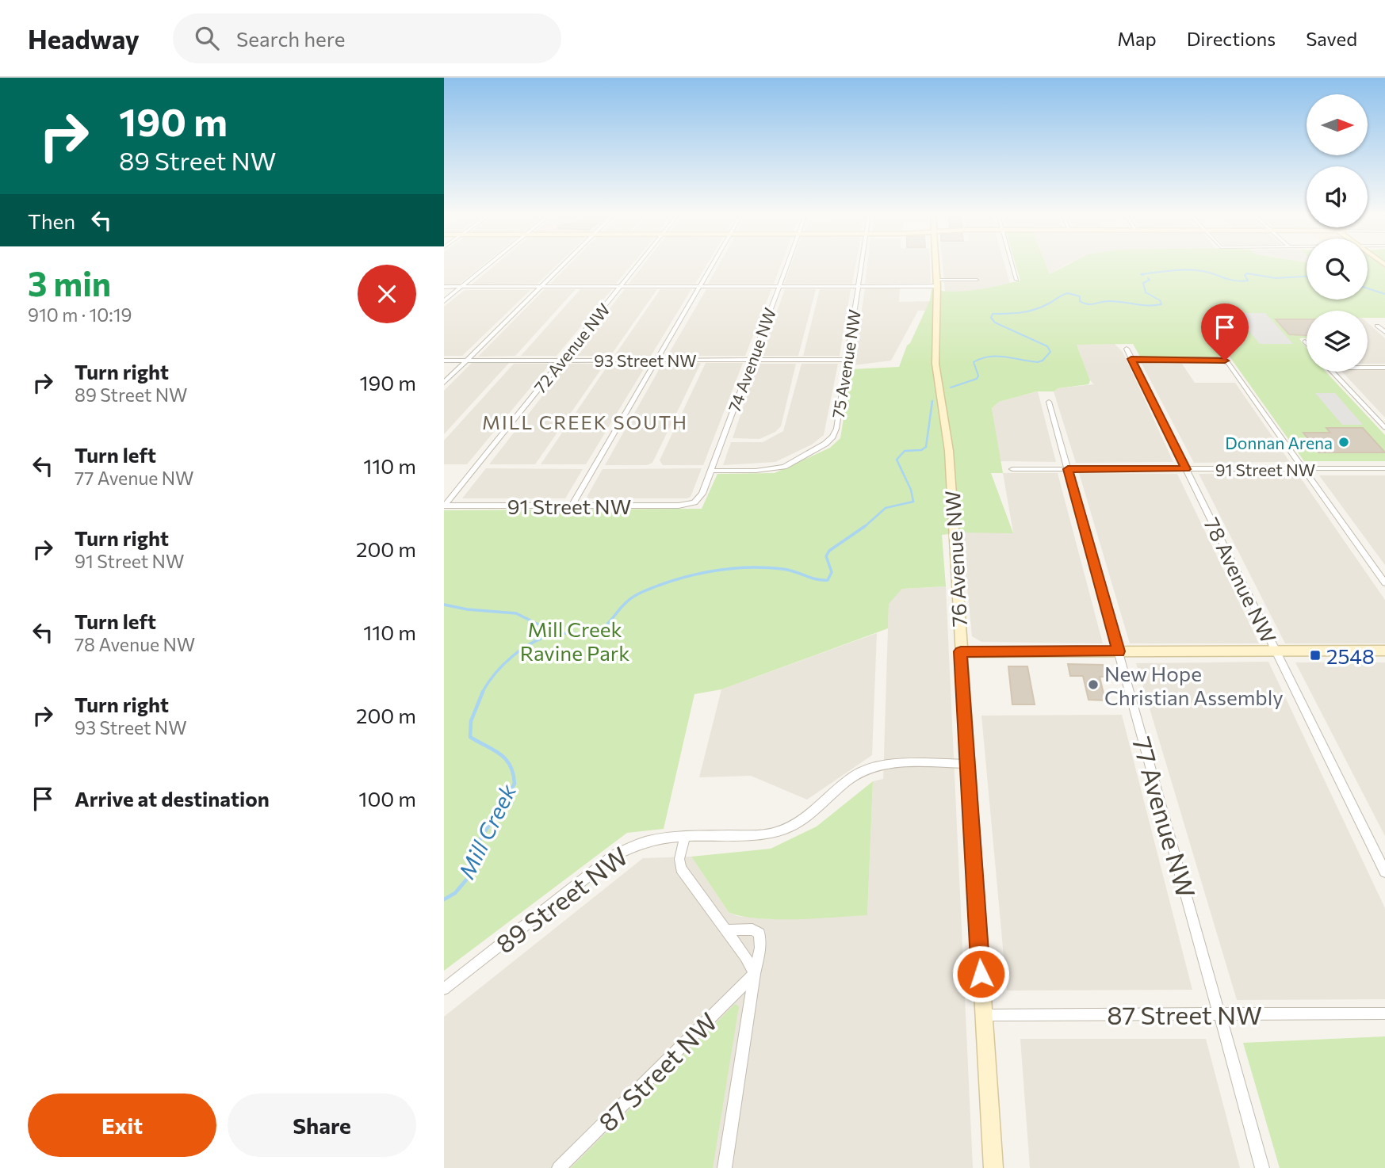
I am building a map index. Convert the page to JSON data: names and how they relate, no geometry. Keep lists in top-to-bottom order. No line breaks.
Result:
{"streets":{"street":["72 Avenue NW","93 Street NW","74 Avenue NW","75 Avenue NW","91 Street NW","76 Avenue NW","78 Avenue NW","77 Avenue NW","89 Street NW","87 Street NW"]},"crossings":[["72 Avenue NW","93 Street NW"],["72 Avenue NW","91 Street NW"],["93 Street NW","74 Avenue NW"],["93 Street NW","75 Avenue NW"],["74 Avenue NW","75 Avenue NW"],["74 Avenue NW","91 Street NW"],["91 Street NW","78 Avenue NW"],["91 Street NW","77 Avenue NW"],["76 Avenue NW","89 Street NW"],["76 Avenue NW","87 Street NW"],["77 Avenue NW","87 Street NW"]],"districts":["MILL CREEK SOUTH"],"water":["Mill Creek"],"parks":["Mill Creek Ravine Park"],"places":{"other":["Donnan Arena","New Hope Christian Assembly"],"transit":["2548"]},"north":"right","page":{"header":"Headway","search":"Search here","nav":["Map","Directions","Saved"],"turn":["190 m","89 Street NW"],"then":"Then","heading":["3 min","910 m · 10:19"],"list":[{"name":"Turn right","note":"89 Street NW","value":"190 m"},{"name":"Turn left","note":"77 Avenue NW","value":"110 m"},{"name":"Turn right","note":"91 Street NW","value":"200 m"},{"name":"Turn left","note":"78 Avenue NW","value":"110 m"},{"name":"Turn right","note":"93 Street NW","value":"200 m"},{"name":"Arrive at destination","value":"100 m"}],"buttons":["Exit","Share"]}}
